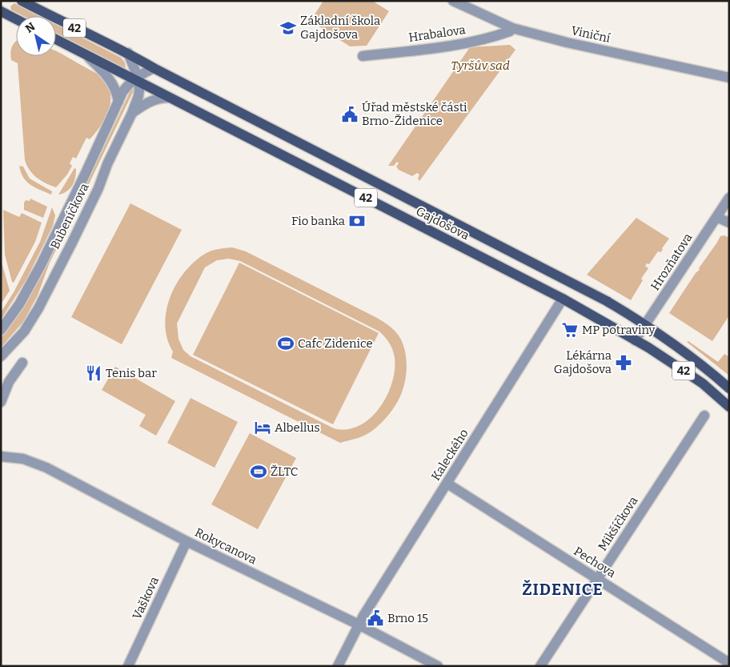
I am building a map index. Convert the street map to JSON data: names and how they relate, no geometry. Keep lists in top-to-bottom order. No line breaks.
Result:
{"streets":{"main road":["42","Gajdošova"],"street":["Hrabalova","Viniční","Bubeníčkova","Hrozňatova","Kaleckého","Mikšíčkova","Rokycanova","Pechova","Vaškova"]},"crossings":[["42","Bubeníčkova"],["42","Gajdošova"],["Hrabalova","Viniční"],["Bubeníčkova","Gajdošova"],["Gajdošova","Hrozňatova"],["Gajdošova","Kaleckého"],["Kaleckého","Rokycanova"],["Kaleckého","Pechova"],["Mikšíčkova","Pechova"],["Rokycanova","Vaškova"]],"districts":["ŽIDENICE"],"parks":["Tyršův sad"],"places":{"school or university":["Základní škola Gajdošova"],"public building":["Úřad městské části Brno-Židenice","Brno 15"],"bank":["Fio banka"],"supermarket":["MP potraviny"],"sports":["Cafc Zidenice","ŽLTC"],"pharmacy":["Lékárna Gajdošova"],"restaurant":["Tenis bar"],"hotel":["Albellus"]},"north":"top left"}
